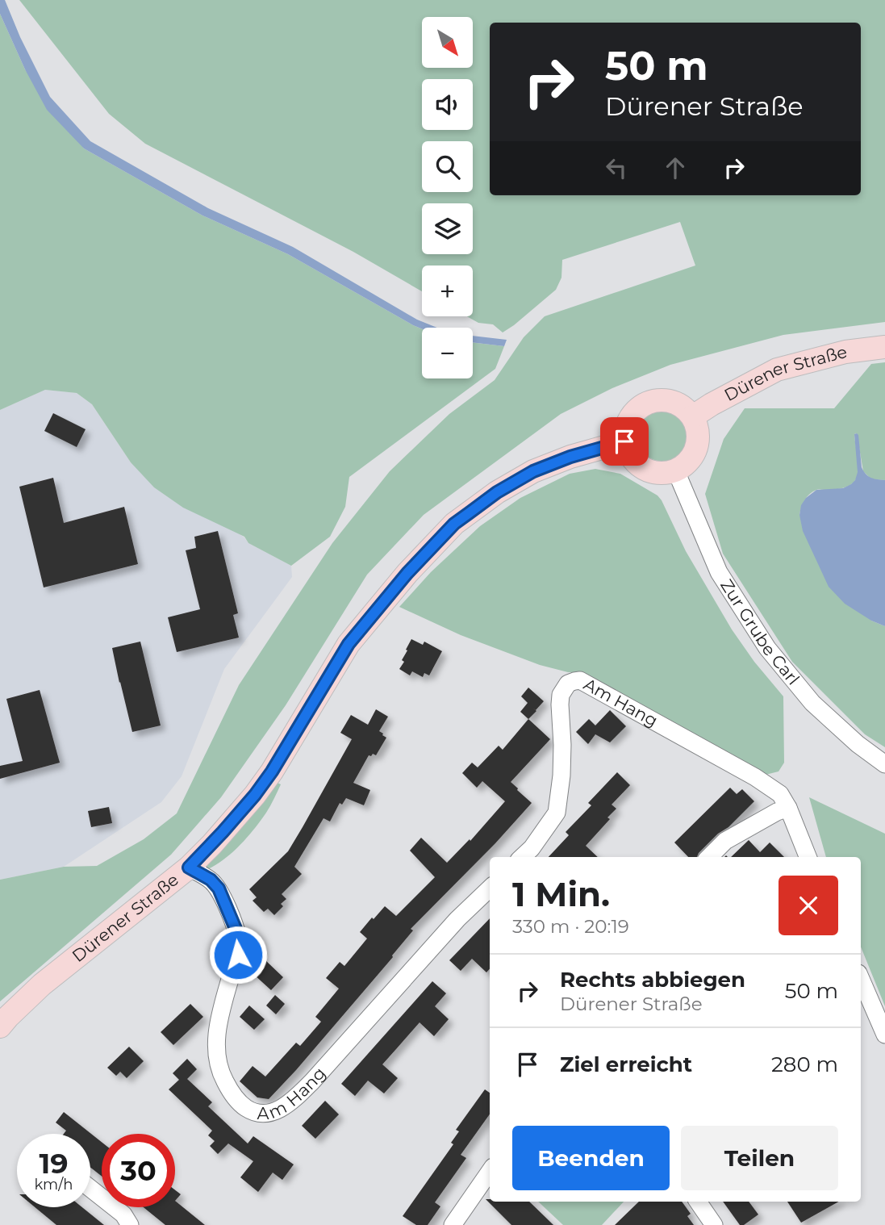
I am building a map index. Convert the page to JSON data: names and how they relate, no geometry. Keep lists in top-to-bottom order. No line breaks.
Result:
{"streets":{"main road":["Dürener Straße"],"street":["Zur Grube Carl","Am Hang"]},"crossings":[["Dürener Straße","Zur Grube Carl"],["Dürener Straße","Am Hang"]],"north":"bottom right","page":{"map_buttons":["+","−"],"turn":["50 m","Dürener Straße"],"heading":["1 Min.","330 m · 20:19"],"list":[{"name":"Rechts abbiegen","note":"Dürener Straße","value":"50 m"},{"name":"Ziel erreicht","value":"280 m"}],"buttons":["Beenden","Teilen"],"speed":"19 km/h","limit":"30"}}
